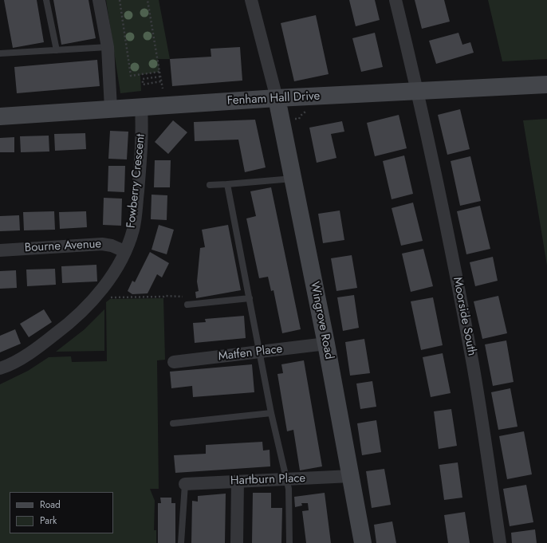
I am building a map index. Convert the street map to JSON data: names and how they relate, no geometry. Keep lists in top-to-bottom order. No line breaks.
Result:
{"streets":{"street":["Fenham Hall Drive","Fowberry Crescent","Bourne Avenue","Moorside South","Wingrove Road","Matfen Place","Hartburn Place"]},"crossings":[["Fenham Hall Drive","Fowberry Crescent"],["Fenham Hall Drive","Moorside South"],["Fenham Hall Drive","Wingrove Road"],["Fowberry Crescent","Bourne Avenue"],["Wingrove Road","Matfen Place"],["Wingrove Road","Hartburn Place"]],"legend":["Road","Park"]}
